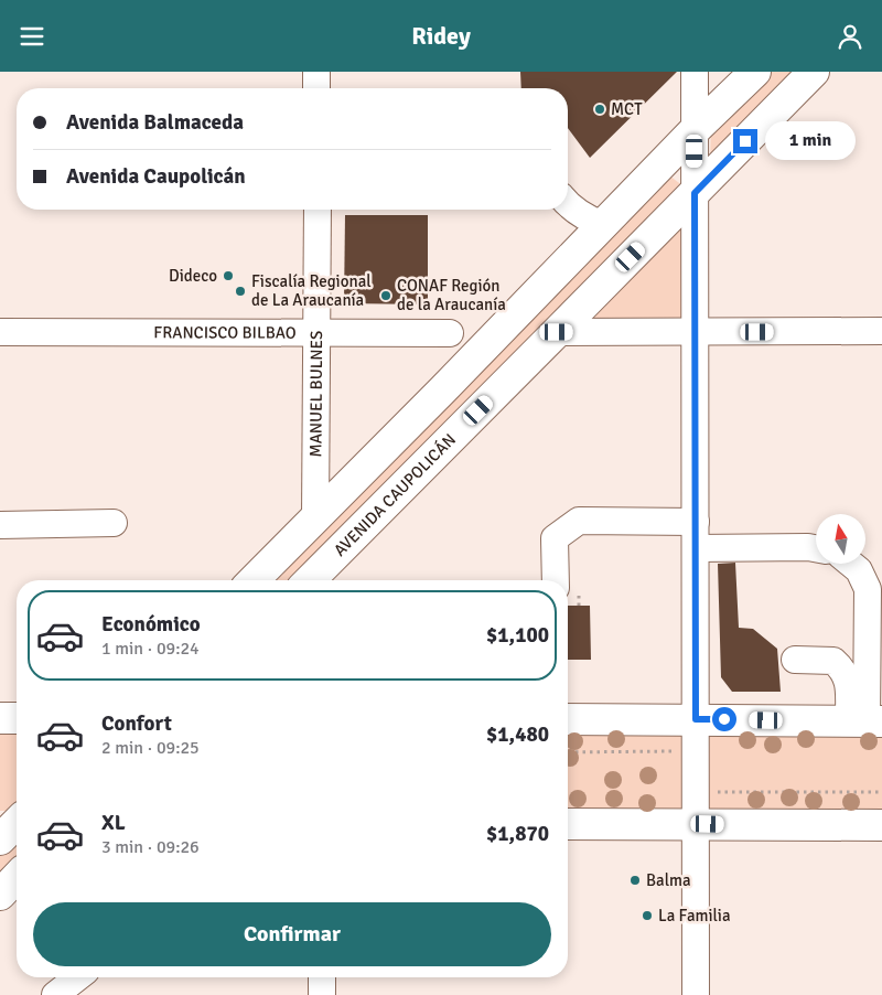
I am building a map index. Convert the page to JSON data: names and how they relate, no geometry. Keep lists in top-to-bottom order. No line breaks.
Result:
{"streets":{"main road":["AVENIDA CAUPOLICÁN"],"street":["FRANCISCO BILBAO","MANUEL BULNES"]},"crossings":[["FRANCISCO BILBAO","MANUEL BULNES"]],"places":["MCT","Dideco","Fiscalía Regional de La Araucanía","CONAF Región de la Araucanía","Balma","La Familia"],"north":"top","page":{"header":"Ridey","banner":["Avenida Balmaceda","Avenida Caupolicán"],"bubble":"1 min","list":[{"name":"Económico","note":"1 min · 09:24","value":"$1,100"},{"name":"Confort","note":"2 min · 09:25","value":"$1,480"},{"name":"XL","note":"3 min · 09:26","value":"$1,870"}],"buttons":"Confirmar"}}
